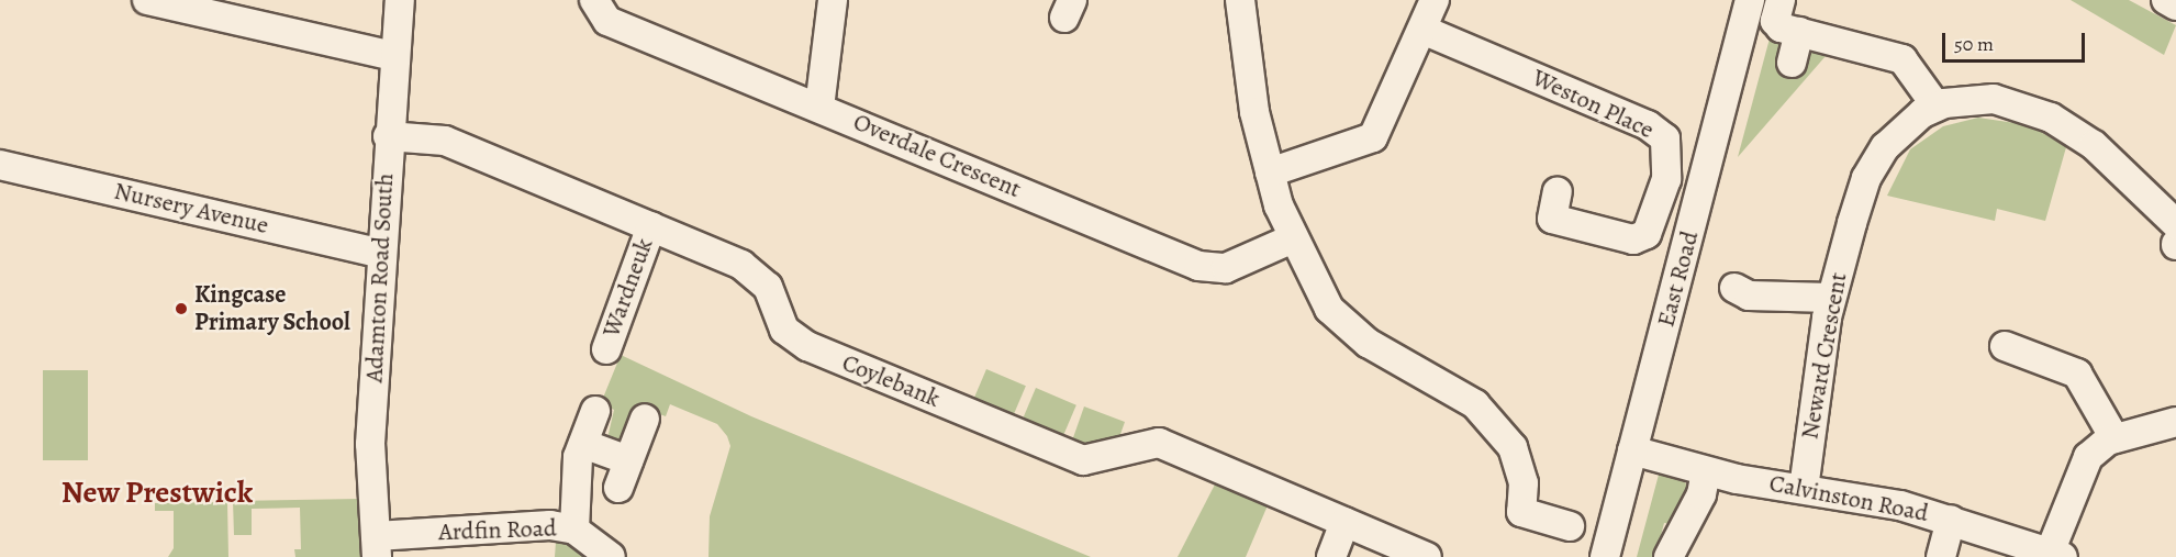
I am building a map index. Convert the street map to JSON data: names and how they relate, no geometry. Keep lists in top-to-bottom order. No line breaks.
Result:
{"streets":{"street":["Weston Place","Overdale Crescent","Nursery Avenue","Adamton Road South","East Road","Wardneuk","Neward Crescent","Coylebank","Calvinston Road","Ardfin Road"]},"crossings":[["Nursery Avenue","Adamton Road South"],["Adamton Road South","Coylebank"],["Adamton Road South","Ardfin Road"],["East Road","Calvinston Road"],["Wardneuk","Coylebank"],["Neward Crescent","Calvinston Road"]],"districts":["New Prestwick"],"places":["Kingcase Primary School"],"scale_bar":"50 m"}
